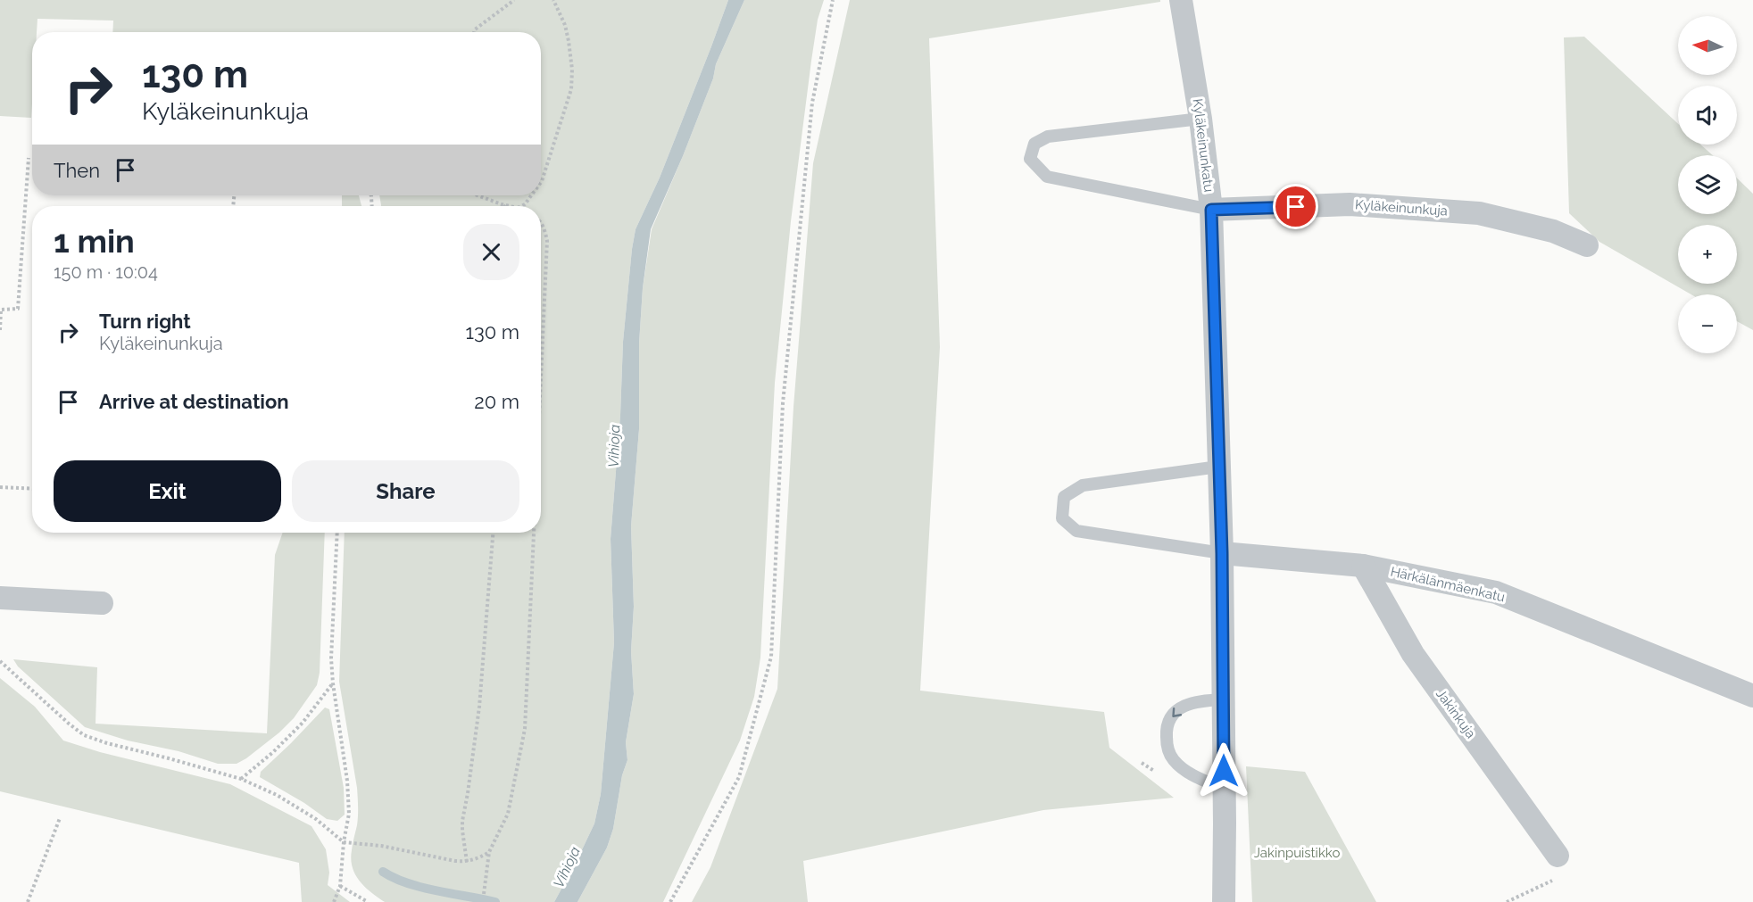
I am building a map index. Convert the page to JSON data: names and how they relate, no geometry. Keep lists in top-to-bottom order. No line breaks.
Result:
{"streets":{"street":["Kyläkeinunkatu","Kyläkeinunkuja","Härkälänmäenkatu","Jakinkuja"]},"crossings":[["Kyläkeinunkatu","Kyläkeinunkuja"],["Kyläkeinunkatu","Härkälänmäenkatu"],["Härkälänmäenkatu","Jakinkuja"]],"water":["Vihioja"],"parks":["Jakinpuistikko"],"north":"left","page":{"map_buttons":["+","−"],"turn":["130 m","Kyläkeinunkuja"],"then":"Then","heading":["1 min","150 m · 10:04"],"list":[{"name":"Turn right","note":"Kyläkeinunkuja","value":"130 m"},{"name":"Arrive at destination","value":"20 m"}],"buttons":["Exit","Share"]}}
